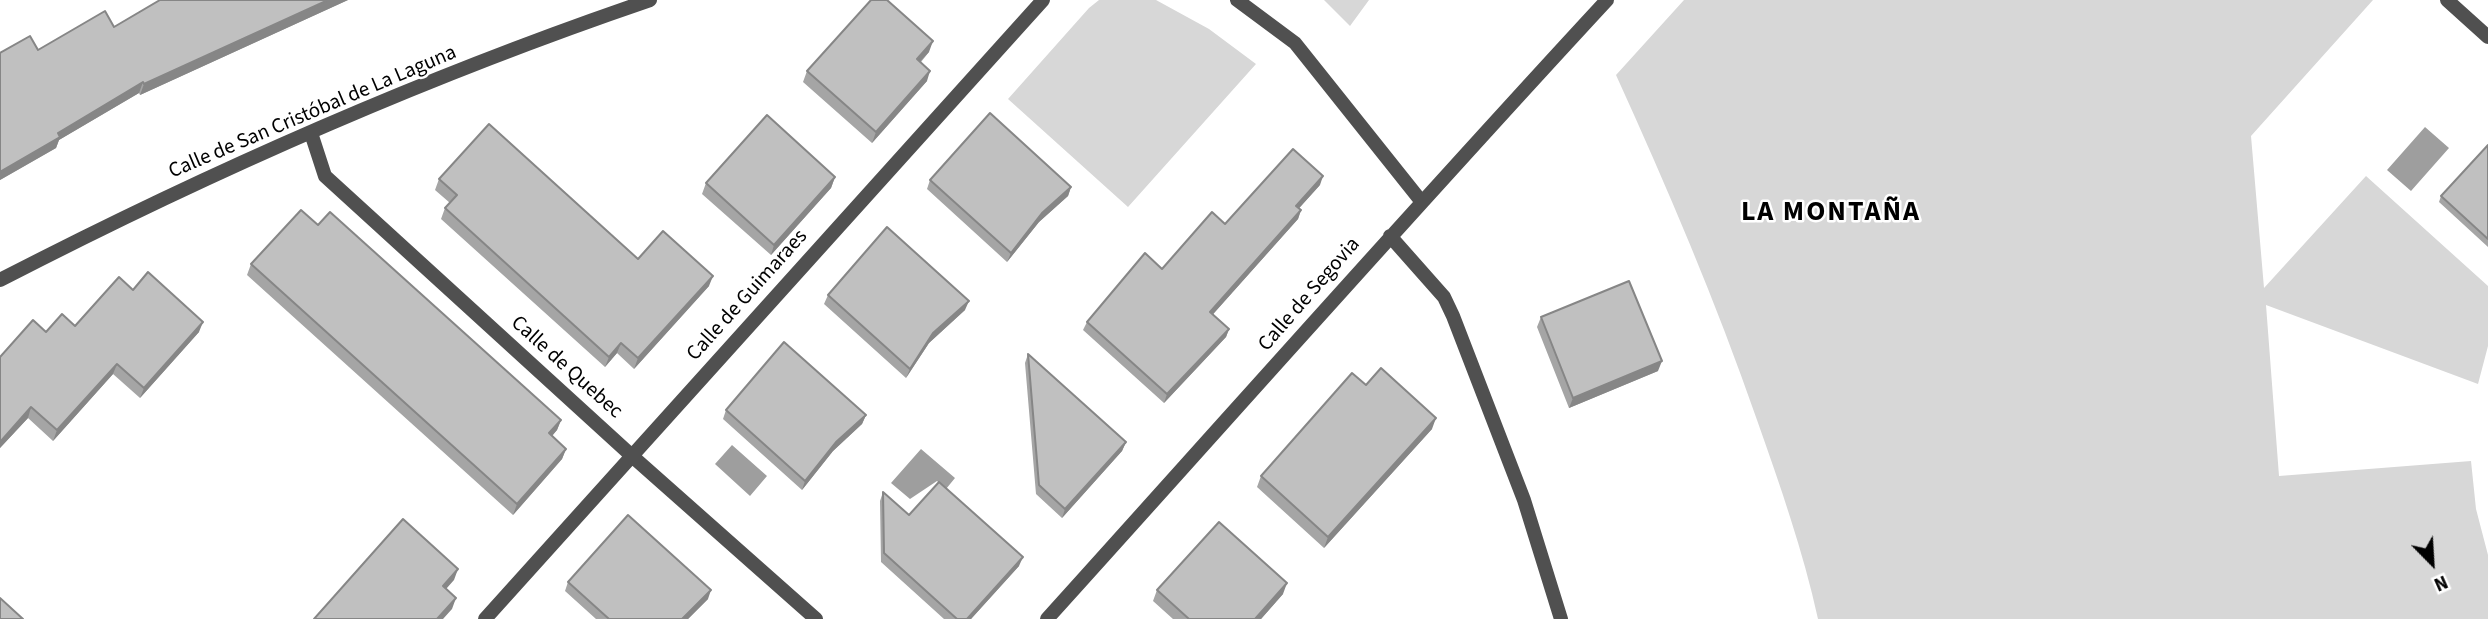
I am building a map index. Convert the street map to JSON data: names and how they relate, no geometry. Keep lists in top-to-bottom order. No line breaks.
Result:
{"streets":{"street":["Calle de San Cristóbal de La Laguna","Calle de Segovia","Calle de Guimaraes","Calle de Quebec"]},"crossings":[["Calle de San Cristóbal de La Laguna","Calle de Quebec"],["Calle de Guimaraes","Calle de Quebec"]],"districts":["LA MONTAÑA"],"north":"bottom right"}
